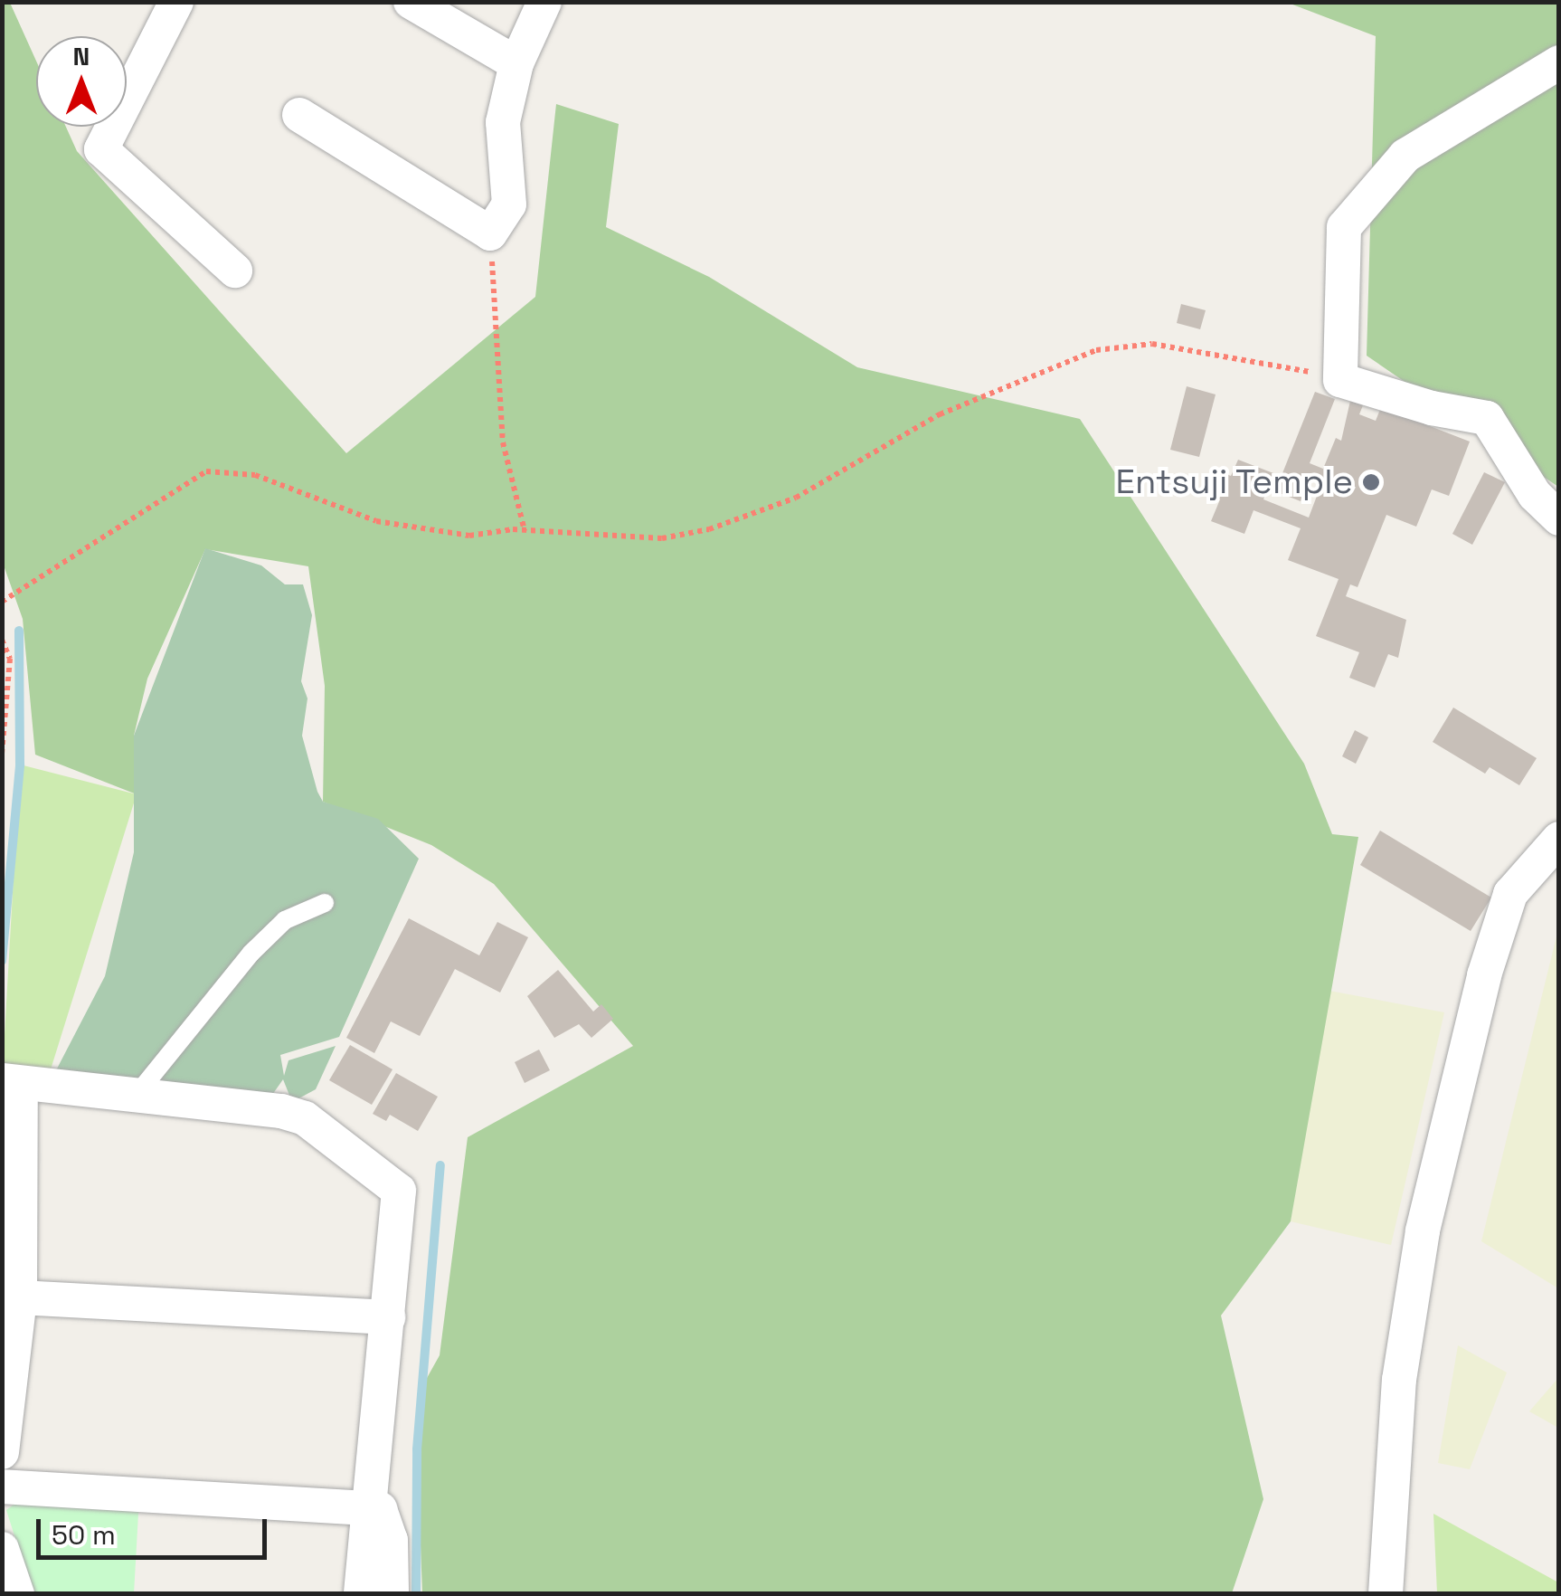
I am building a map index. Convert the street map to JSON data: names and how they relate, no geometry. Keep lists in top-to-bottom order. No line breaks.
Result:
{"places":["Entsuji Temple"],"scale_bar":"50 m","north":"top"}
